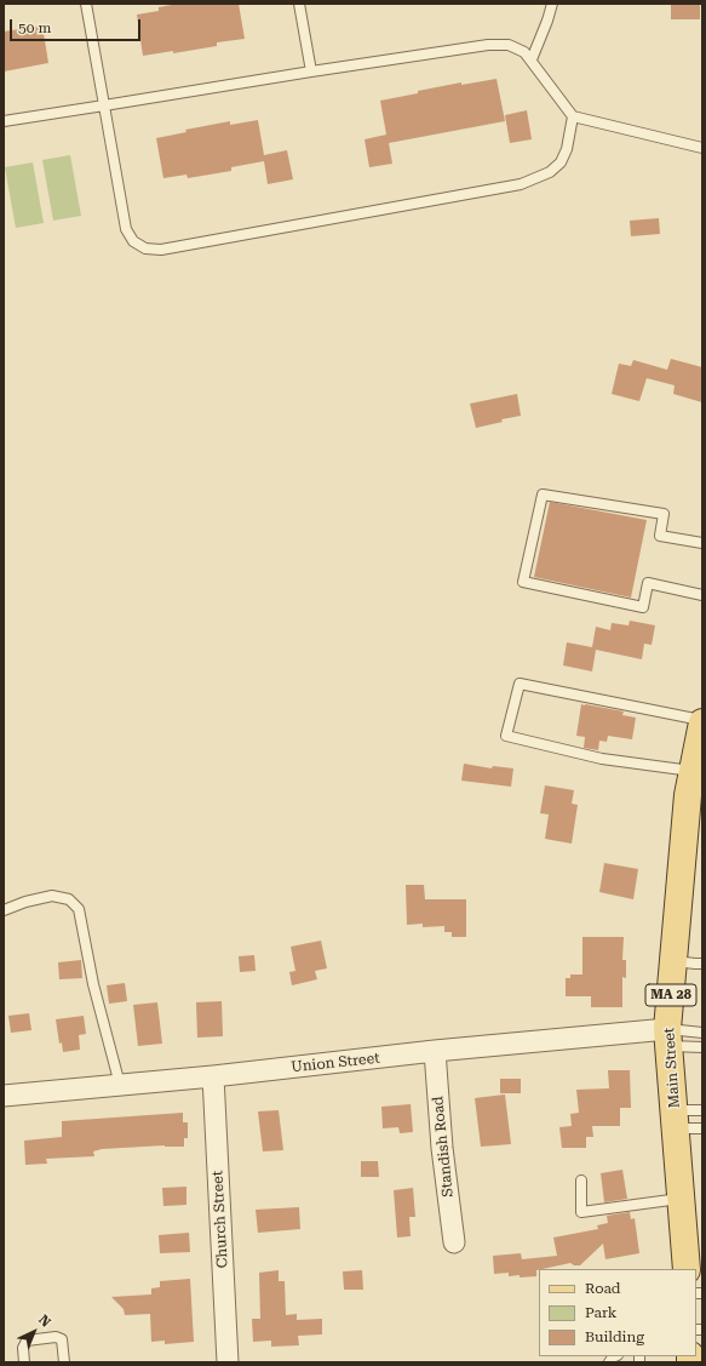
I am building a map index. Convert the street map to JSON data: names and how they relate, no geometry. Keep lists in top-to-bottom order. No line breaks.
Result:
{"streets":{"main road":["MA 28","Main Street"],"street":["Union Street","Standish Road","Church Street"]},"crossings":[["Union Street","Main Street"],["Union Street","Standish Road"],["Union Street","Church Street"]],"legend":["Road","Park","Building"],"scale_bar":"50 m","north":"top right"}
